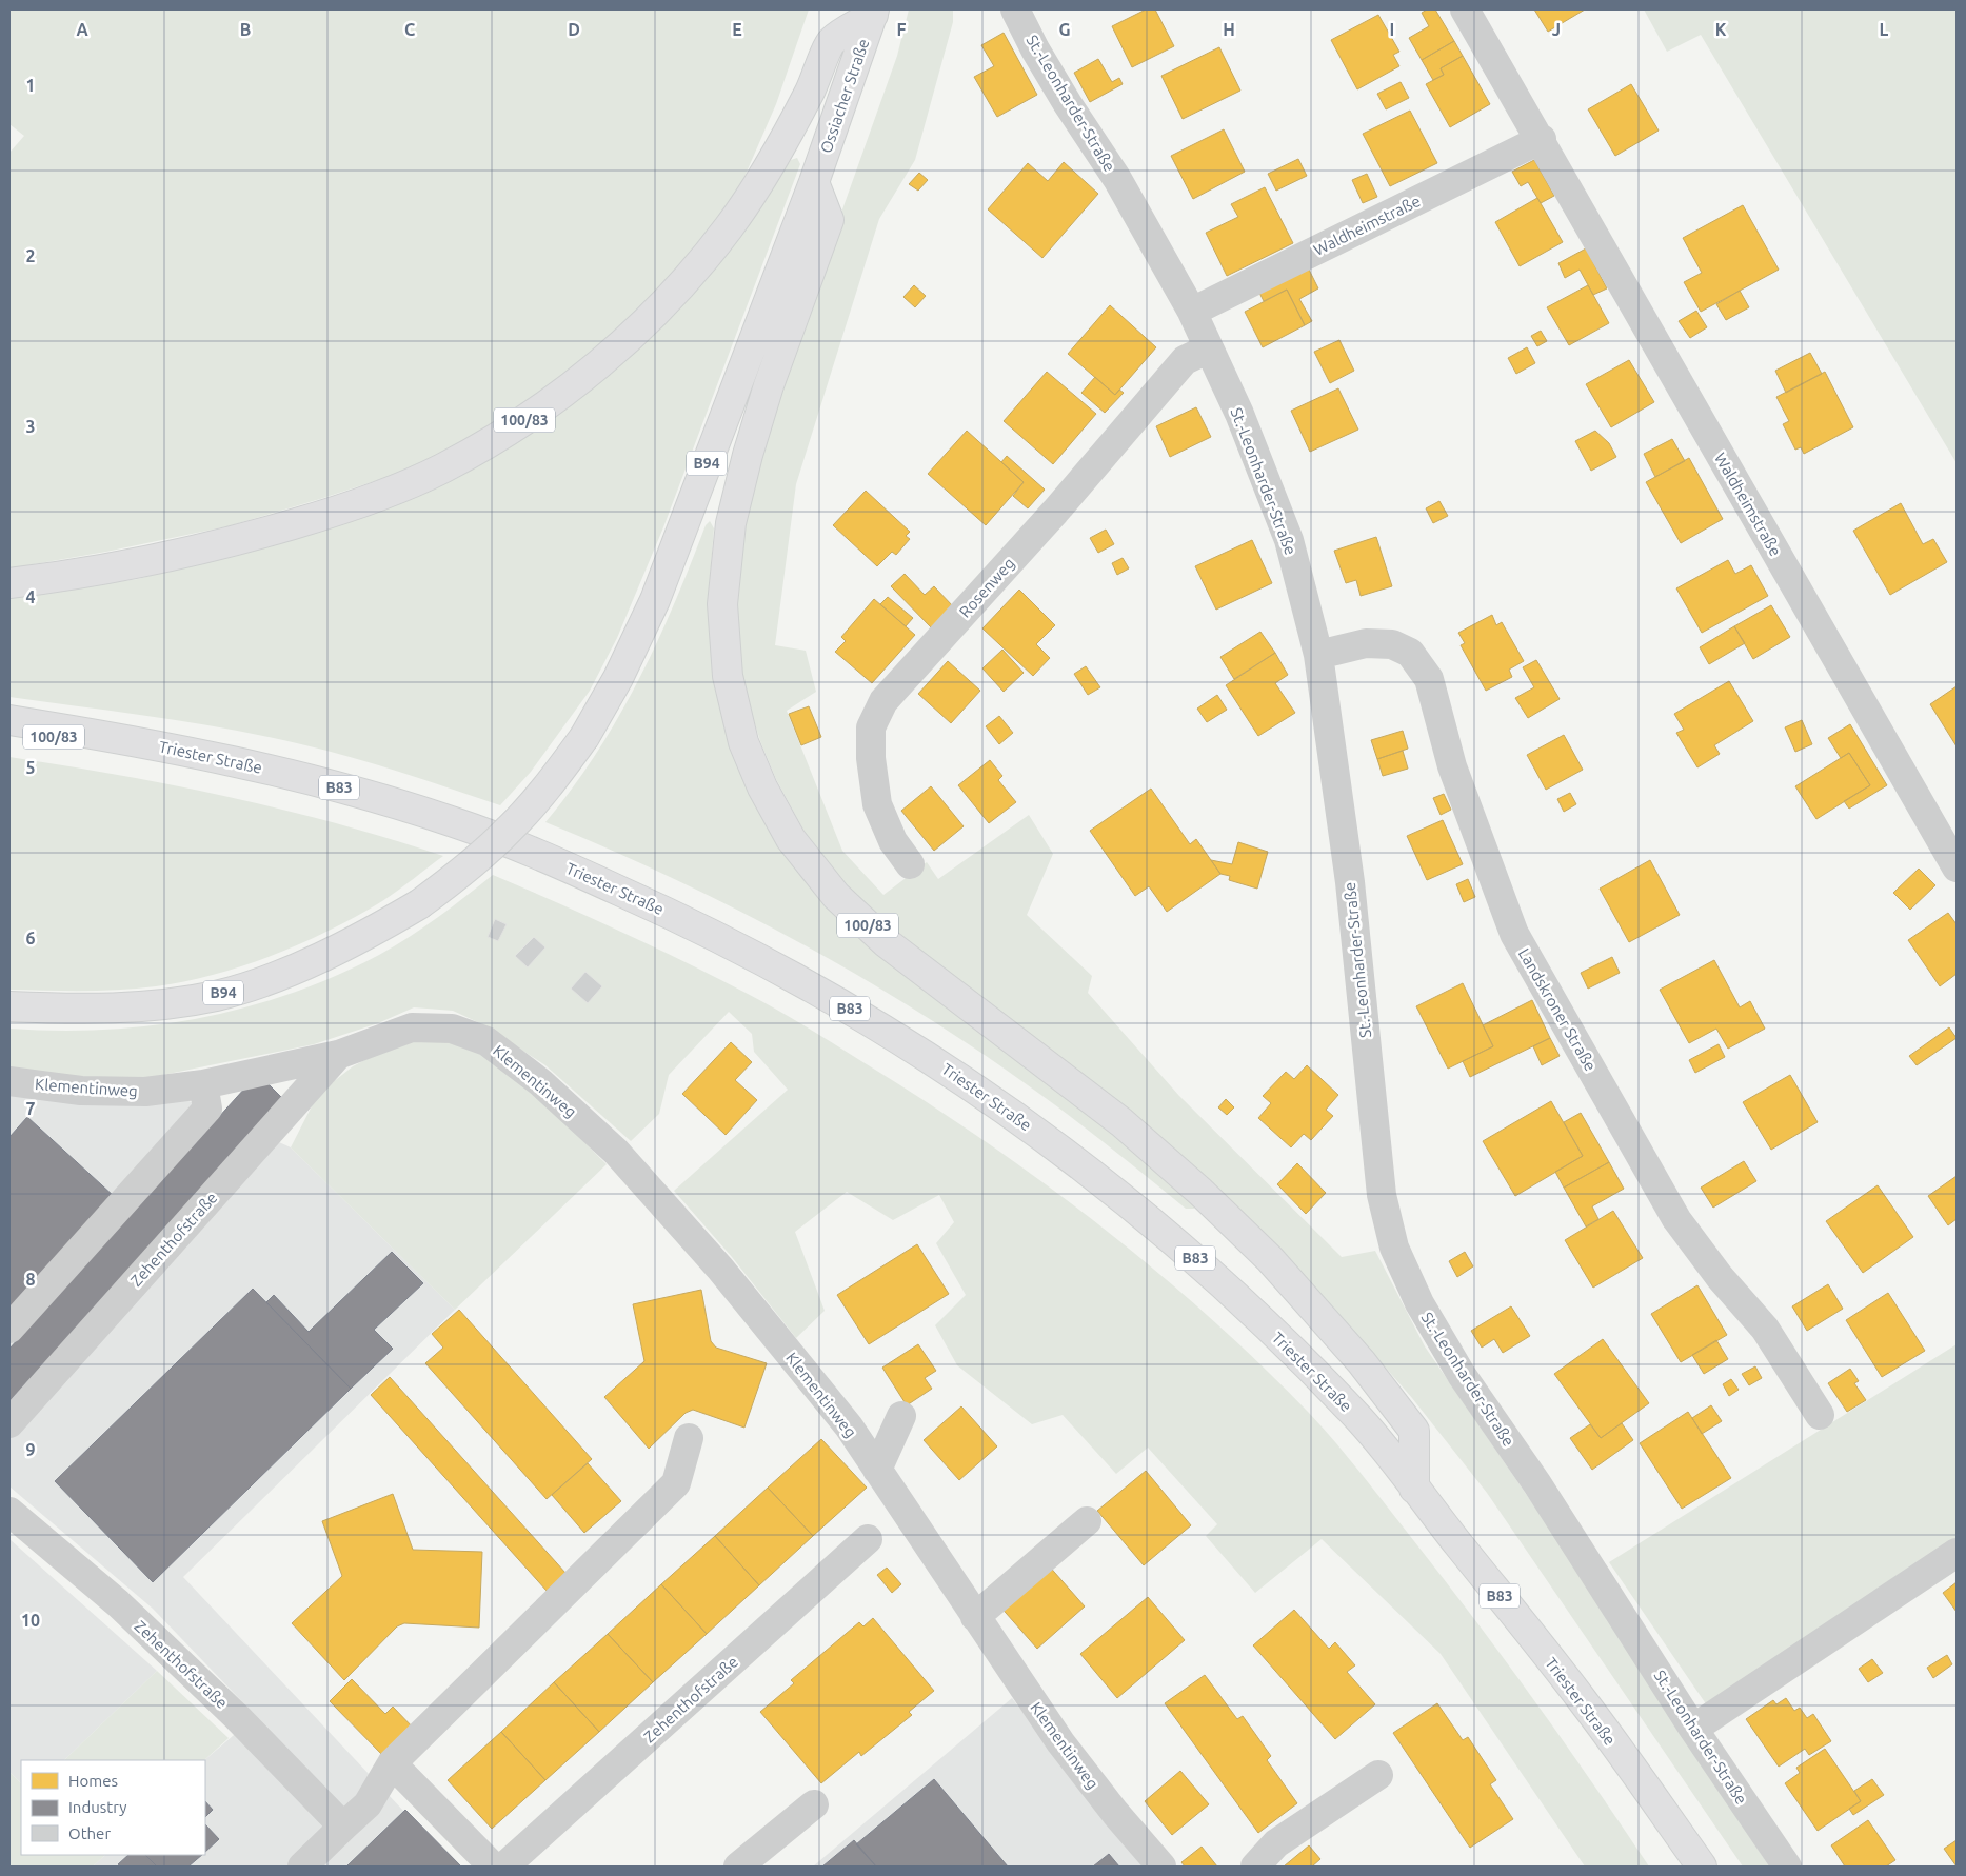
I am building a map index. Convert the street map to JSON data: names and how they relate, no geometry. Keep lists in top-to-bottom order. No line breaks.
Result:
{"streets":{"main road":["Ossiacher Straße","100/83","B94","Triester Straße","B83"],"street":["St.-Leonharder-Straße","Waldheimstraße","Rosenweg","Landskroner Straße","Klementinweg","Zehenthofstraße"]},"crossings":[["Ossiacher Straße","100/83"],["Ossiacher Straße","B94"],["St.-Leonharder-Straße","Waldheimstraße"],["St.-Leonharder-Straße","Rosenweg"],["St.-Leonharder-Straße","Landskroner Straße"],["100/83","B94"],["100/83","Triester Straße"],["Klementinweg","Zehenthofstraße"]],"legend":["Homes","Industry","Other"],"grid":{"columns":["A","B","C","D","E","F","G","H","I","J","K","L"],"rows":["1","2","3","4","5","6","7","8","9","10"]}}
